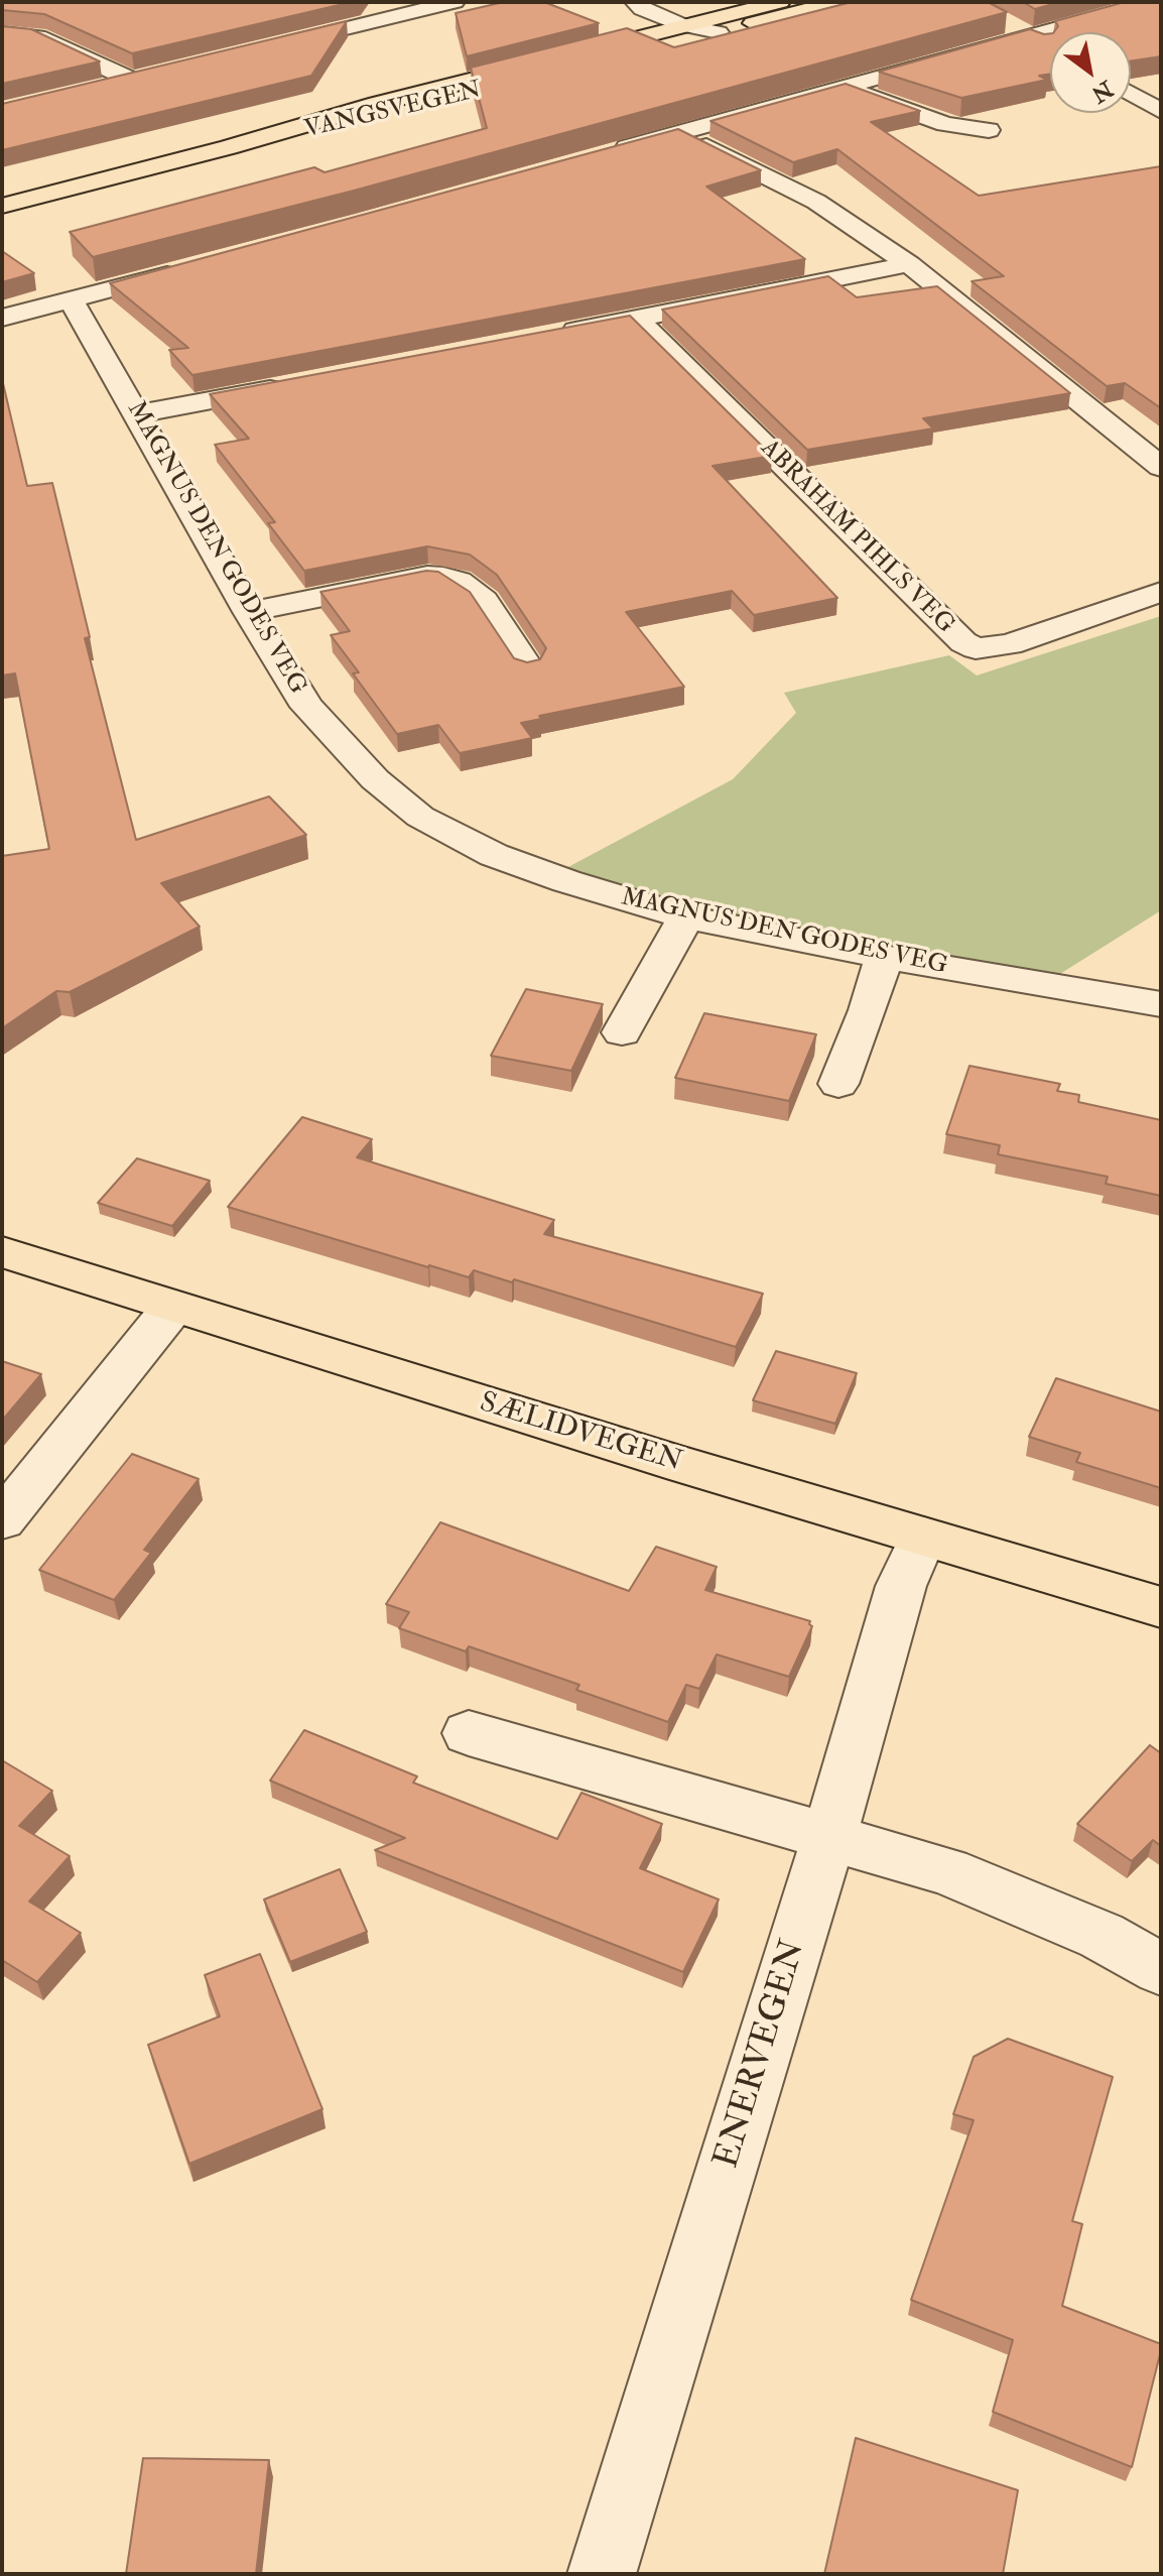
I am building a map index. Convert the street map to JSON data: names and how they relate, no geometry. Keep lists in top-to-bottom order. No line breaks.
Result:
{"streets":{"main road":["VANGSVEGEN","SÆLIDVEGEN"],"street":["ABRAHAM PIHLS VEG","MAGNUS DEN GODES VEG","ENERVEGEN"]},"crossings":[["SÆLIDVEGEN","ENERVEGEN"]],"north":"bottom right"}
